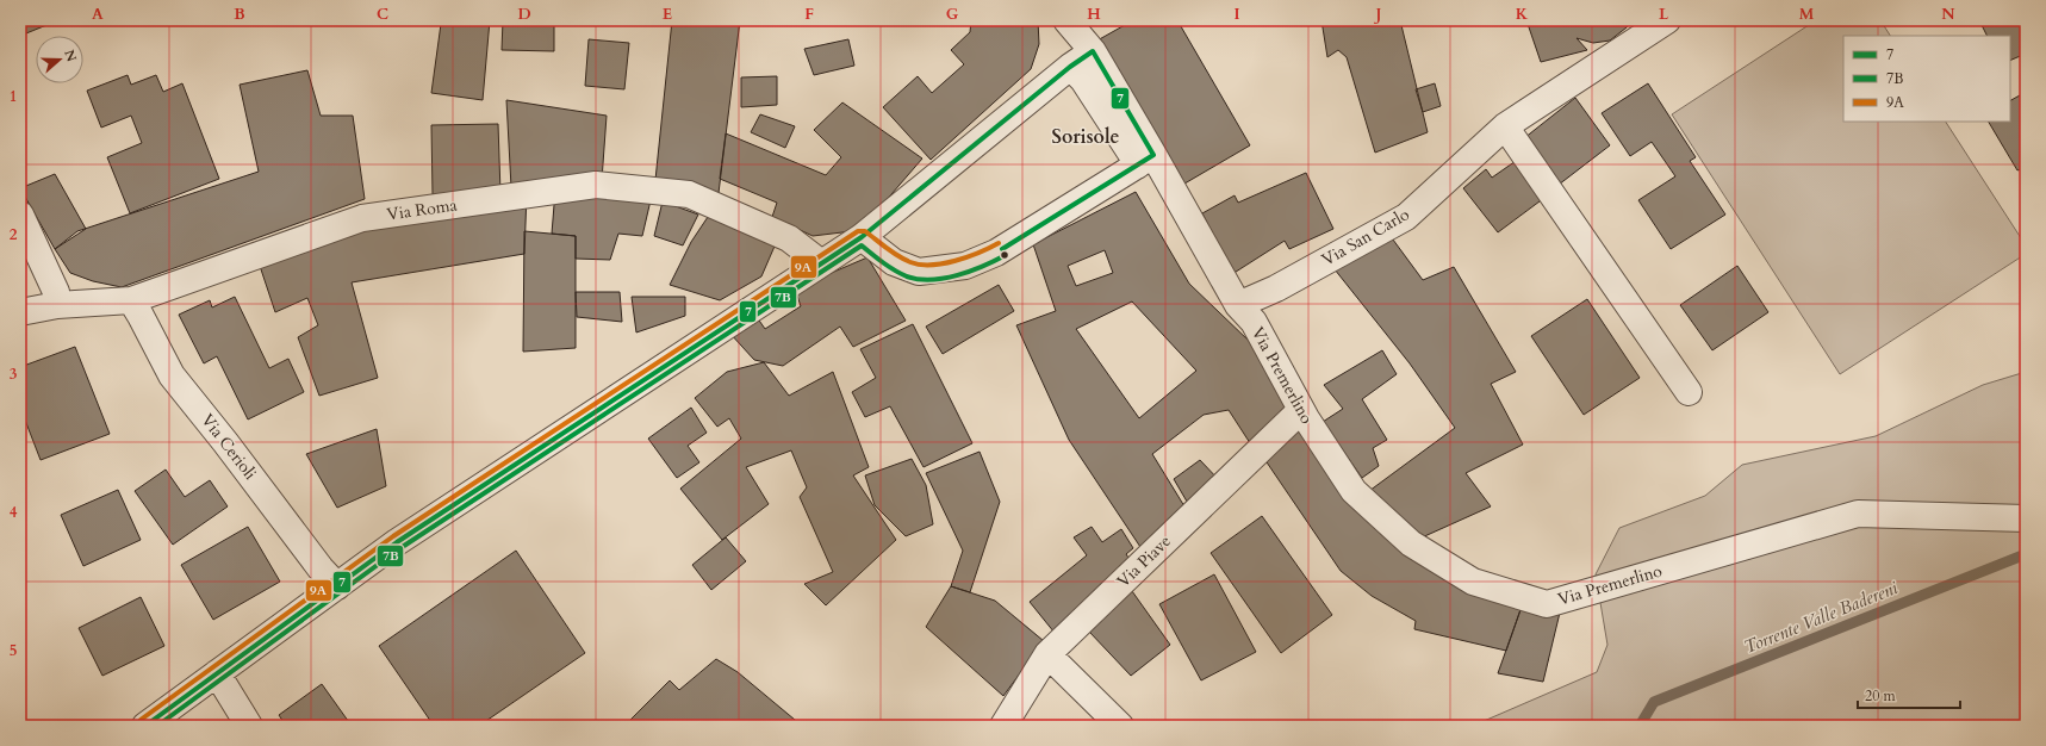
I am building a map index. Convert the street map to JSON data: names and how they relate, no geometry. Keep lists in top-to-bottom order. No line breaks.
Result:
{"streets":{"street":["Via Roma","Via San Carlo","Via Premerlino","Via Cerioli","Via Piave"]},"crossings":[["Via Roma","Via Cerioli"],["Via San Carlo","Via Premerlino"],["Via Premerlino","Via Piave"]],"districts":["Sorisole"],"water":["Torrente Valle Badereni"],"lines":["transit line 7","transit line 9A","transit line 7B"],"legend":["7","7B","9A"],"scale_bar":"20 m","north":"right","grid":{"columns":["A","B","C","D","E","F","G","H","I","J","K","L","M","N"],"rows":["1","2","3","4","5"]}}
